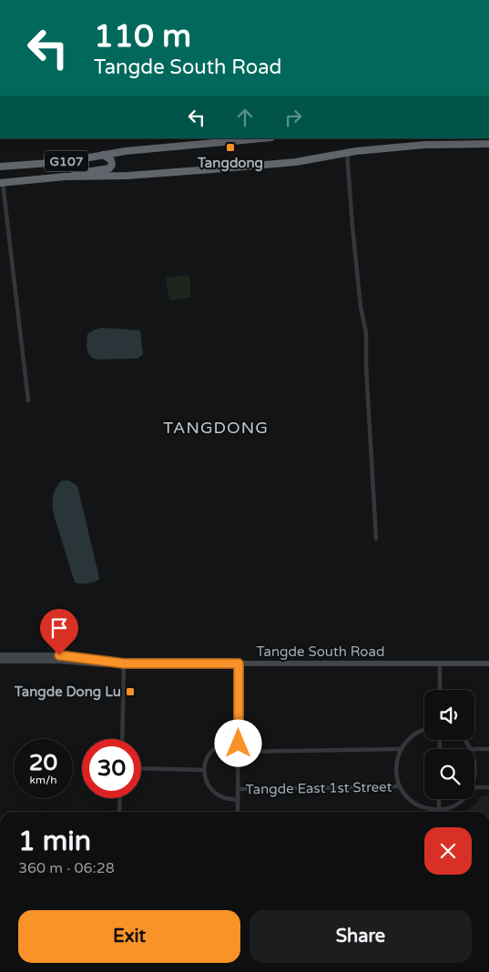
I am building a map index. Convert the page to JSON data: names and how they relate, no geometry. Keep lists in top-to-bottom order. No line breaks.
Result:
{"streets":{"highway":["G107"],"street":["Tangde South Road","Tangde East 1st Street"]},"districts":["TANGDONG"],"places":{"transit":["Tangdong","Tangde Dong Lu"]},"page":{"turn":["110 m","Tangde South Road"],"speed":"20 km/h","limit":"30","heading":["1 min","360 m · 06:28"],"buttons":["Exit","Share"]}}
